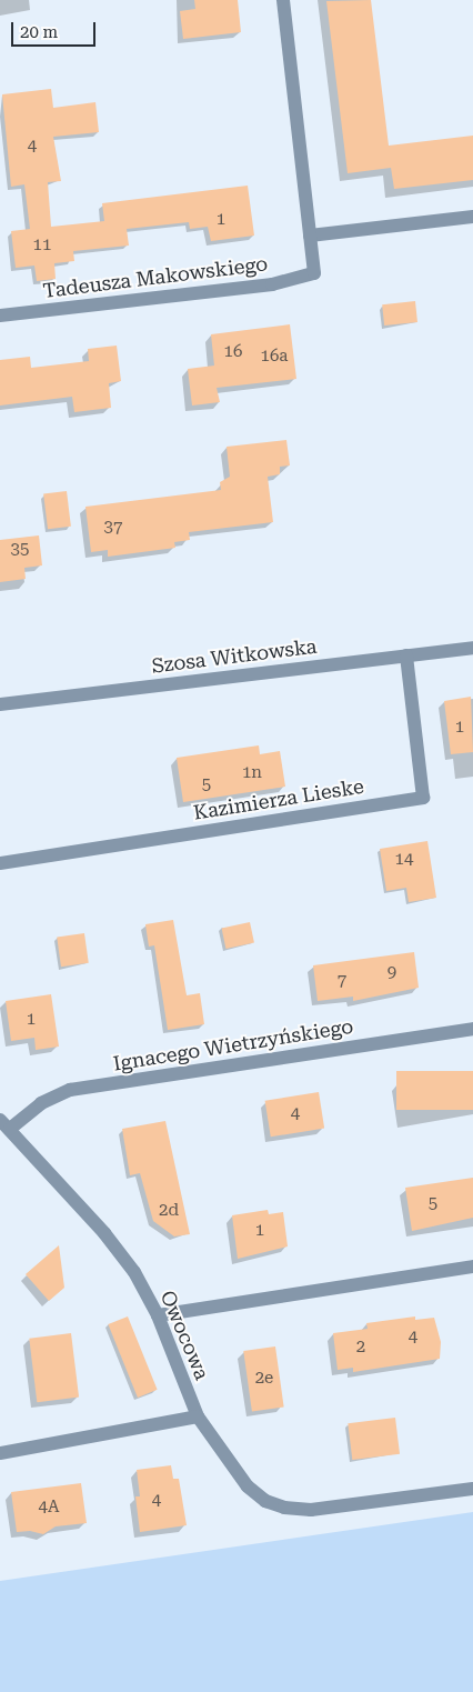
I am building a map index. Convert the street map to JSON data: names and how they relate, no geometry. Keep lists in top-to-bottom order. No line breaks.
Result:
{"streets":{"street":["Tadeusza Makowskiego","Szosa Witkowska","Kazimierza Lieske","Ignacego Wietrzyńskiego","Owocowa"]},"crossings":[["Szosa Witkowska","Kazimierza Lieske"],["Ignacego Wietrzyńskiego","Owocowa"]],"house_numbers":["4","1","11","16","16a","37","35","1","1n","5","14","9","7","1","4","5","2d","1","4","2","2e","4","4A"],"scale_bar":"20 m"}
